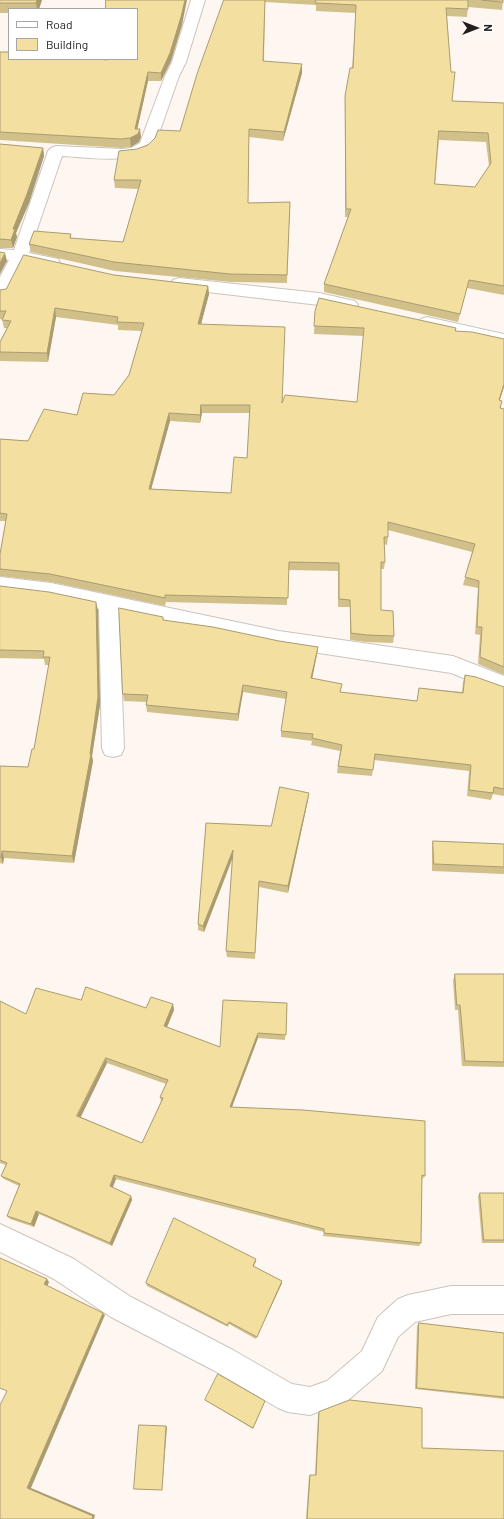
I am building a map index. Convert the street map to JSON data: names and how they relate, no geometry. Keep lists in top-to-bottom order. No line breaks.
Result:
{"legend":["Road","Building"],"north":"right"}
